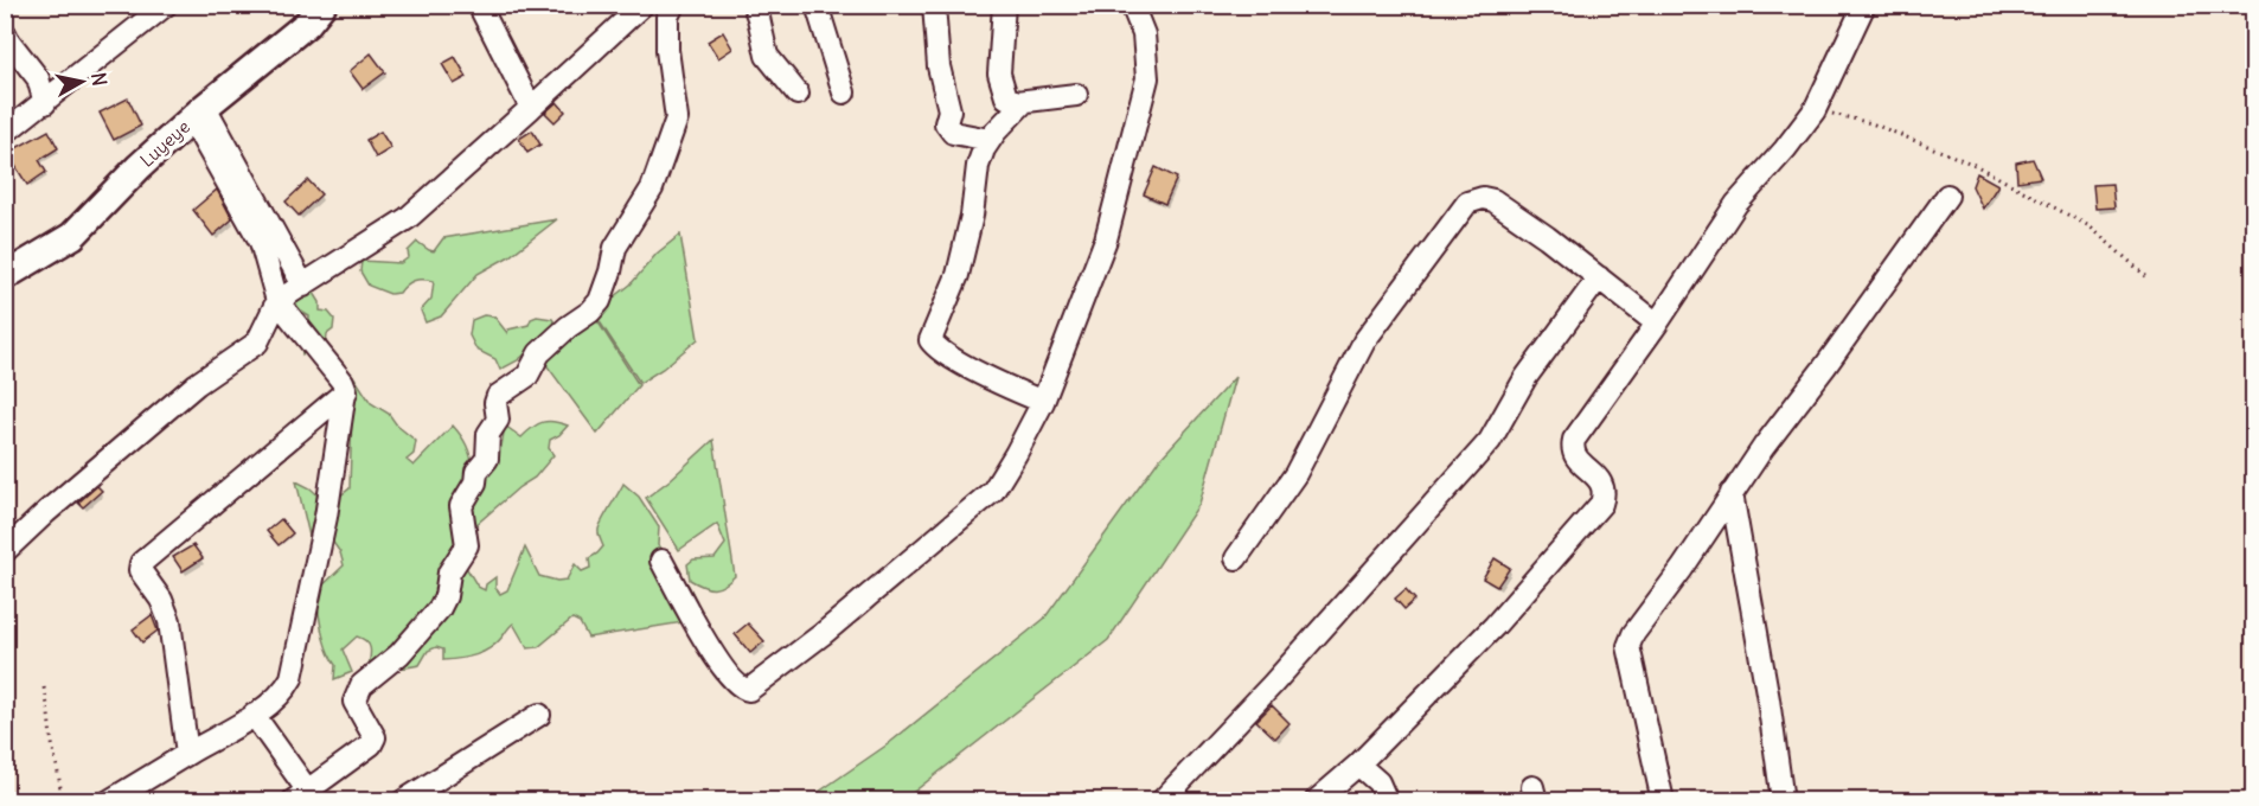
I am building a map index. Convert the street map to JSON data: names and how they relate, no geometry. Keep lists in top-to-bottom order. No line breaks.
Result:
{"streets":{"street":["Luyeye"]},"north":"right"}
